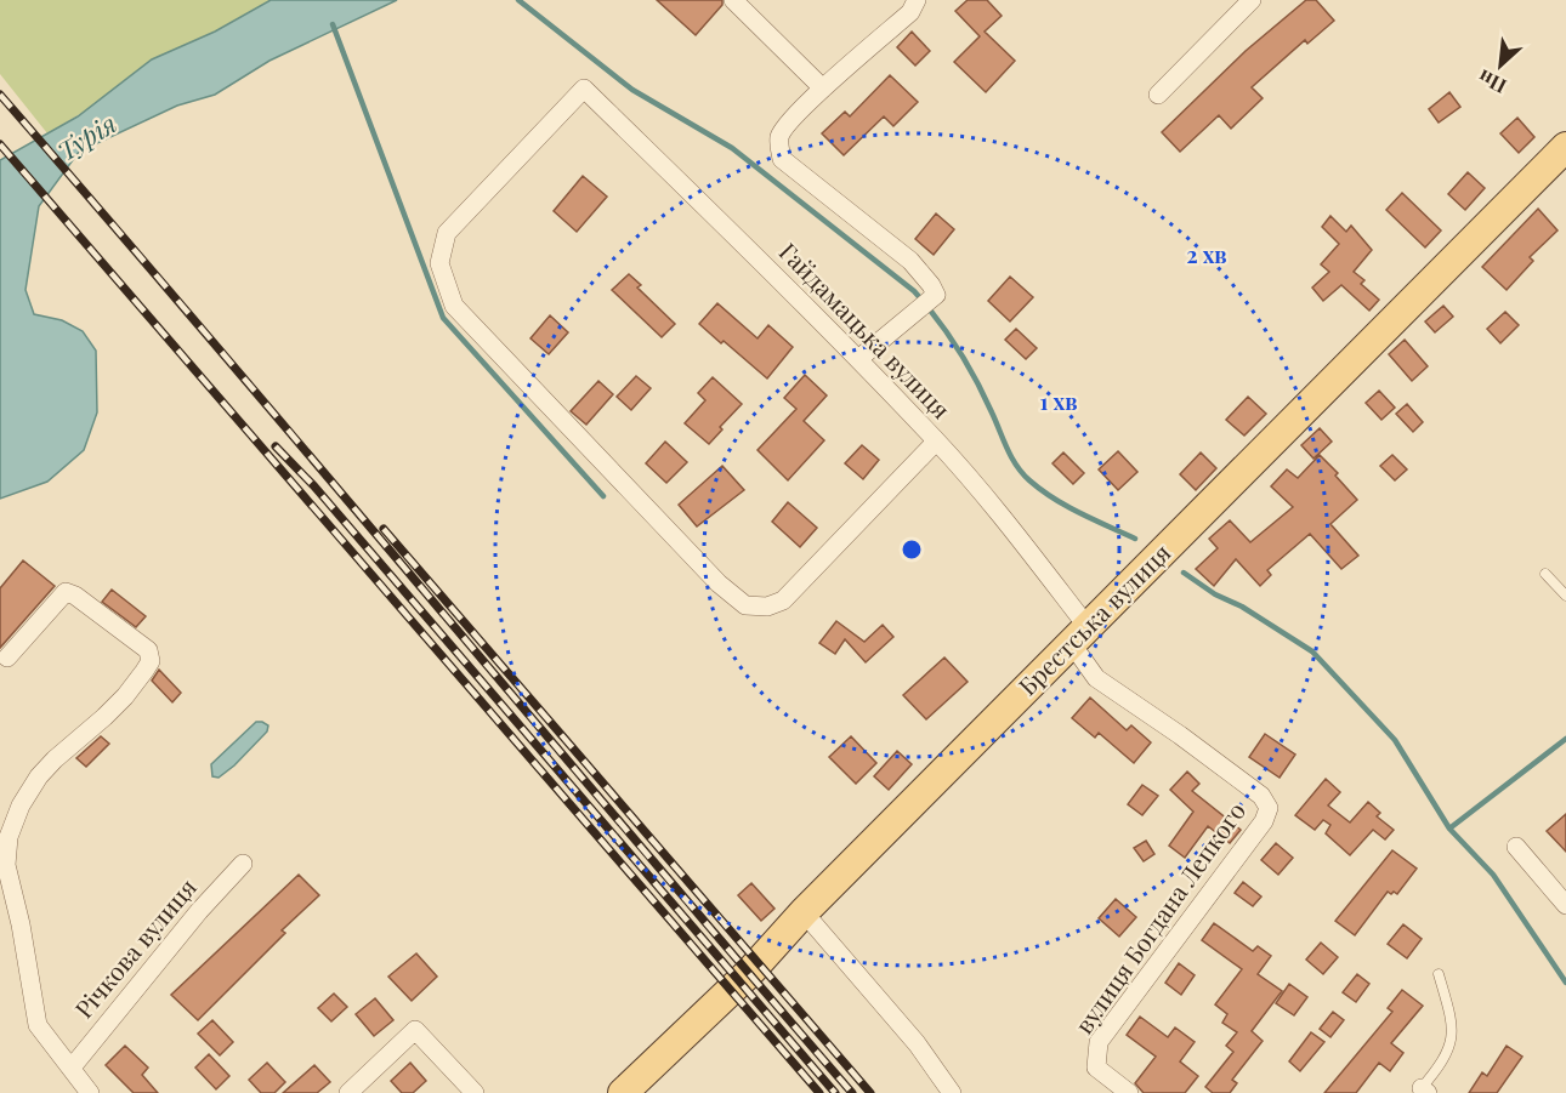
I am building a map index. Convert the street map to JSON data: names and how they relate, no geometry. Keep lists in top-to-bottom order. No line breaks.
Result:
{"streets":{"main road":["Брестська вулиця"],"street":["Гайдамацька вулиця","вулиця Богдана Лепкого","Річкова вулиця"]},"crossings":[["Гайдамацька вулиця","Брестська вулиця"],["Гайдамацька вулиця","вулиця Богдана Лепкого"],["Брестська вулиця","вулиця Богдана Лепкого"]],"water":["Турія"],"north":"bottom left","rings":["2 хв","1 хв"]}
